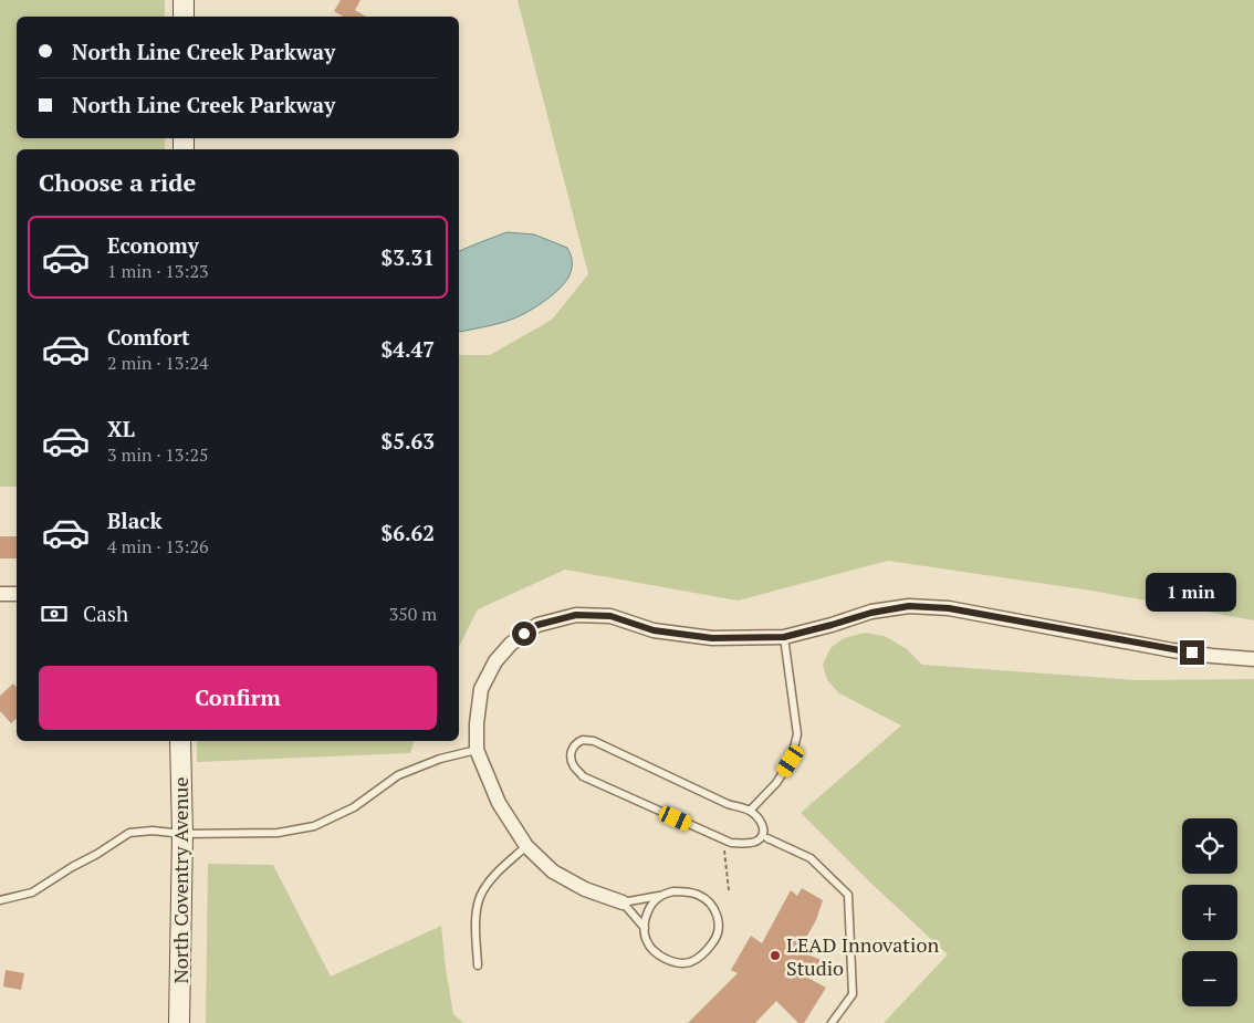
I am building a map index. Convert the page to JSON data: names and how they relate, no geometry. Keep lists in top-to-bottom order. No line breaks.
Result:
{"streets":{"street":["North Coventry Avenue"]},"places":["LEAD Innovation Studio"],"page":{"banner":["North Line Creek Parkway","North Line Creek Parkway"],"heading":"Choose a ride","list":[{"name":"Economy","note":"1 min · 13:23","value":"$3.31"},{"name":"Comfort","note":"2 min · 13:24","value":"$4.47"},{"name":"XL","note":"3 min · 13:25","value":"$5.63"},{"name":"Black","note":"4 min · 13:26","value":"$6.62"}],"bubble":"1 min","pay":["Cash","350 m"],"buttons":"Confirm","map_buttons":["+","−"]}}
